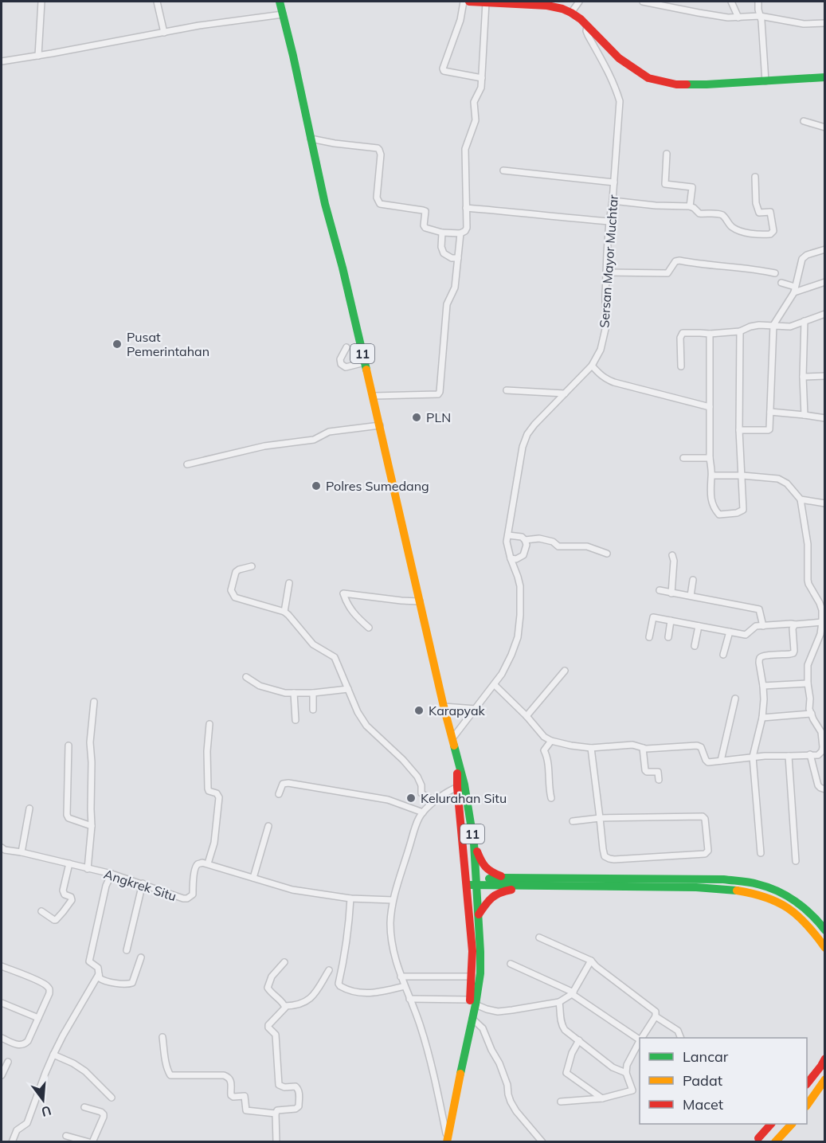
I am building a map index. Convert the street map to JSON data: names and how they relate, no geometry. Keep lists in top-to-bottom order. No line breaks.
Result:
{"streets":{"main road":["11"],"street":["Sersan Mayor Muchtar","Angkrek Situ"]},"crossings":[["Sersan Mayor Muchtar","11"]],"places":["Pusat Pemerintahan","PLN","Polres Sumedang","Karapyak","Kelurahan Situ"],"legend":["Lancar","Padat","Macet"],"north":"bottom"}
